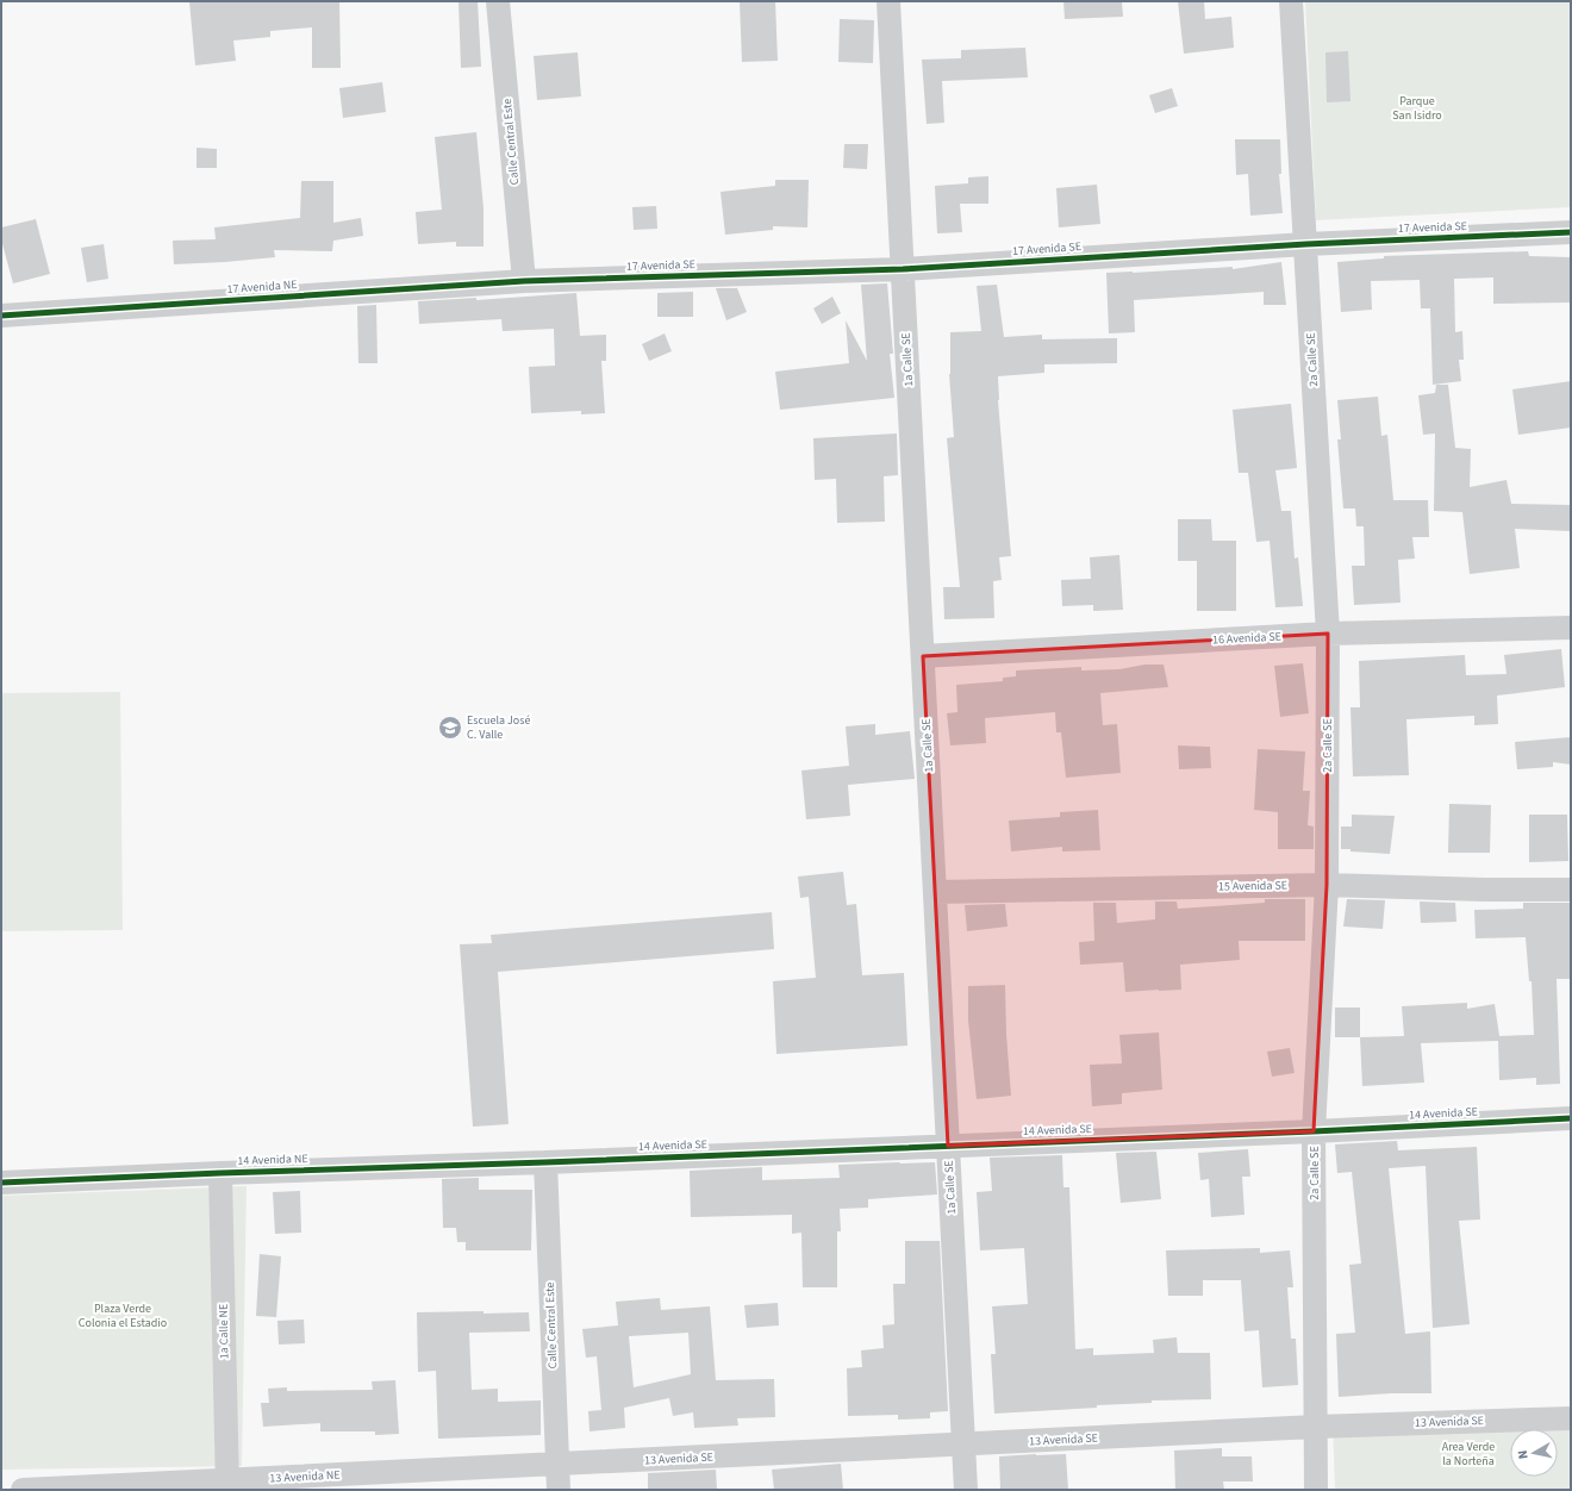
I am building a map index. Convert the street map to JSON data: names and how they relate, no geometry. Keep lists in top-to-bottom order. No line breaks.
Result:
{"streets":{"street":["Calle Central Este","17 Avenida SE","17 Avenida NE","1a Calle SE","2a Calle SE","16 Avenida SE","15 Avenida SE","14 Avenida SE","14 Avenida NE","1a Calle NE","13 Avenida SE","13 Avenida NE"]},"crossings":[["Calle Central Este","17 Avenida SE"],["Calle Central Este","17 Avenida NE"],["Calle Central Este","14 Avenida SE"],["Calle Central Este","14 Avenida NE"],["Calle Central Este","13 Avenida SE"],["Calle Central Este","13 Avenida NE"],["17 Avenida SE","17 Avenida NE"],["17 Avenida SE","1a Calle SE"],["17 Avenida SE","2a Calle SE"],["1a Calle SE","16 Avenida SE"],["1a Calle SE","15 Avenida SE"],["1a Calle SE","14 Avenida SE"],["1a Calle SE","13 Avenida SE"],["2a Calle SE","16 Avenida SE"],["2a Calle SE","15 Avenida SE"],["2a Calle SE","14 Avenida SE"],["2a Calle SE","13 Avenida SE"],["14 Avenida SE","14 Avenida NE"],["14 Avenida NE","1a Calle NE"],["1a Calle NE","13 Avenida NE"],["13 Avenida SE","13 Avenida NE"]],"parks":["Parque San Isidro","Plaza Verde Colonia el Estadio","Area Verde la Norteña"],"places":{"school or university":["Escuela José C. Valle"]},"north":"left"}
